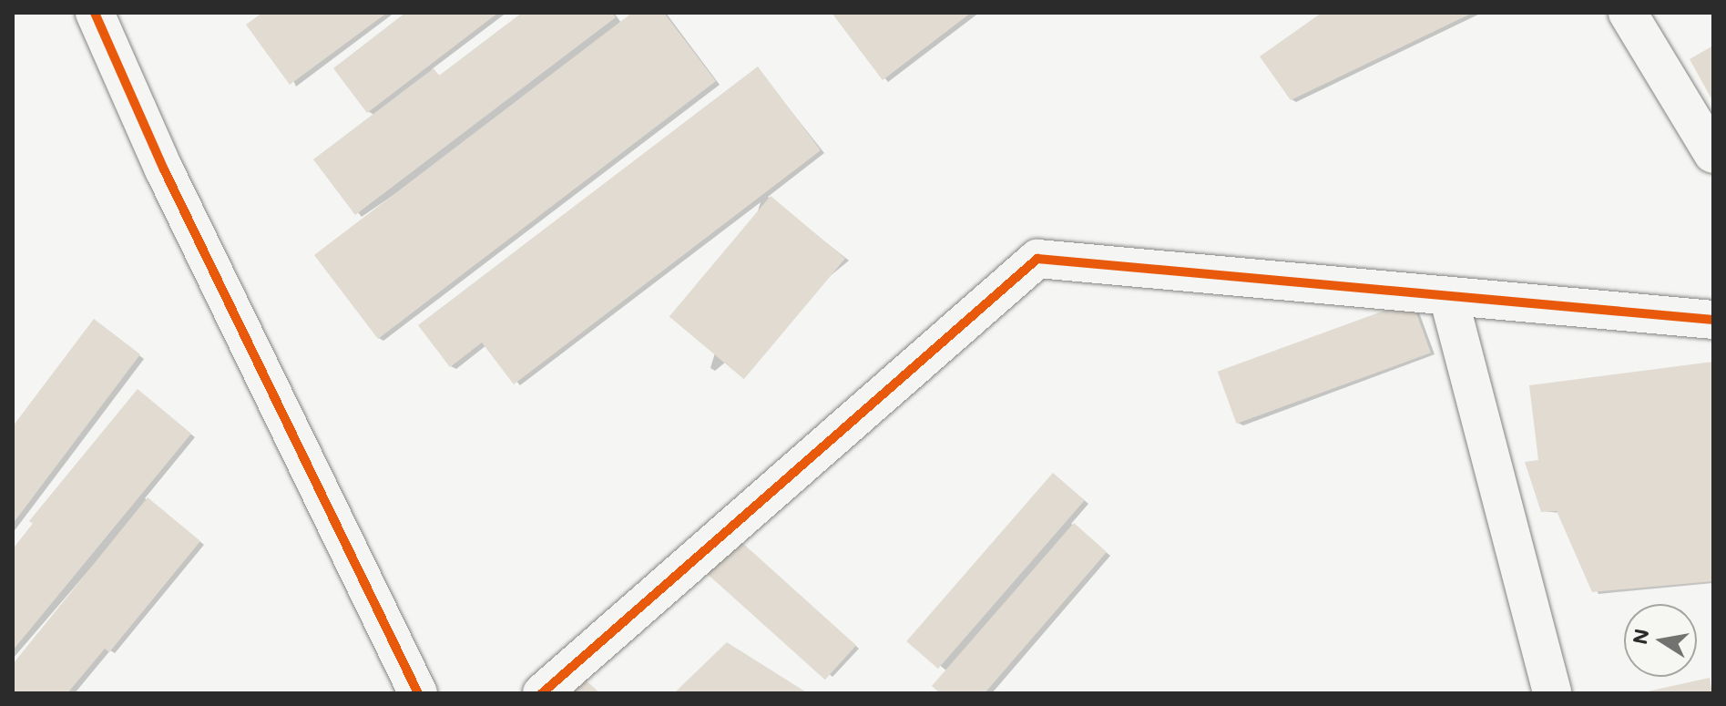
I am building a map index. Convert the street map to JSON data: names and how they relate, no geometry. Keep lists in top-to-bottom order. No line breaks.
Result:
{"north":"left"}
